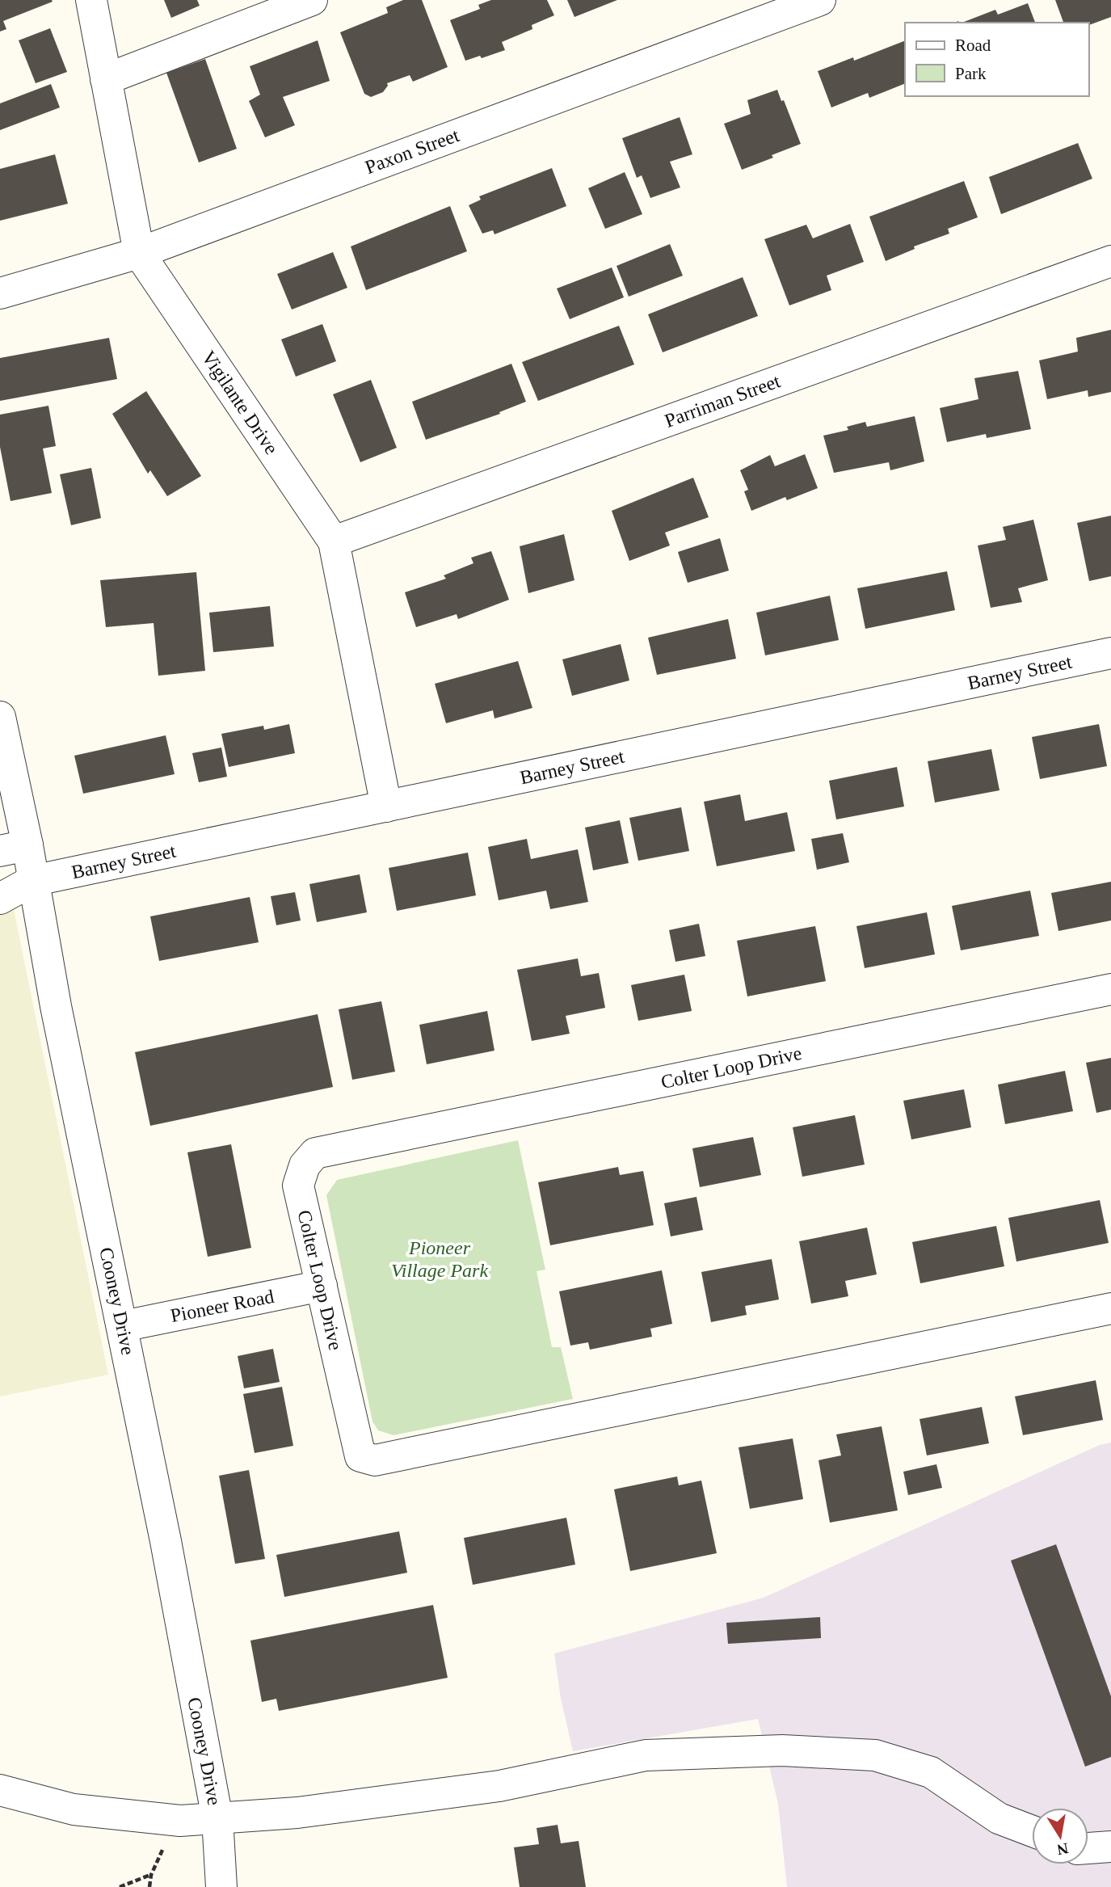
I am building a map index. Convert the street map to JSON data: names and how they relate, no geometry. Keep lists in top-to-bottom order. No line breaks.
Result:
{"streets":{"street":["Paxon Street","Parriman Street","Vigilante Drive","Barney Street","Colter Loop Drive","Cooney Drive","Pioneer Road"]},"crossings":[["Paxon Street","Vigilante Drive"],["Parriman Street","Vigilante Drive"],["Vigilante Drive","Barney Street"],["Barney Street","Cooney Drive"],["Colter Loop Drive","Pioneer Road"],["Cooney Drive","Pioneer Road"]],"parks":["Pioneer Village Park"],"legend":["Road","Park"],"north":"bottom"}
